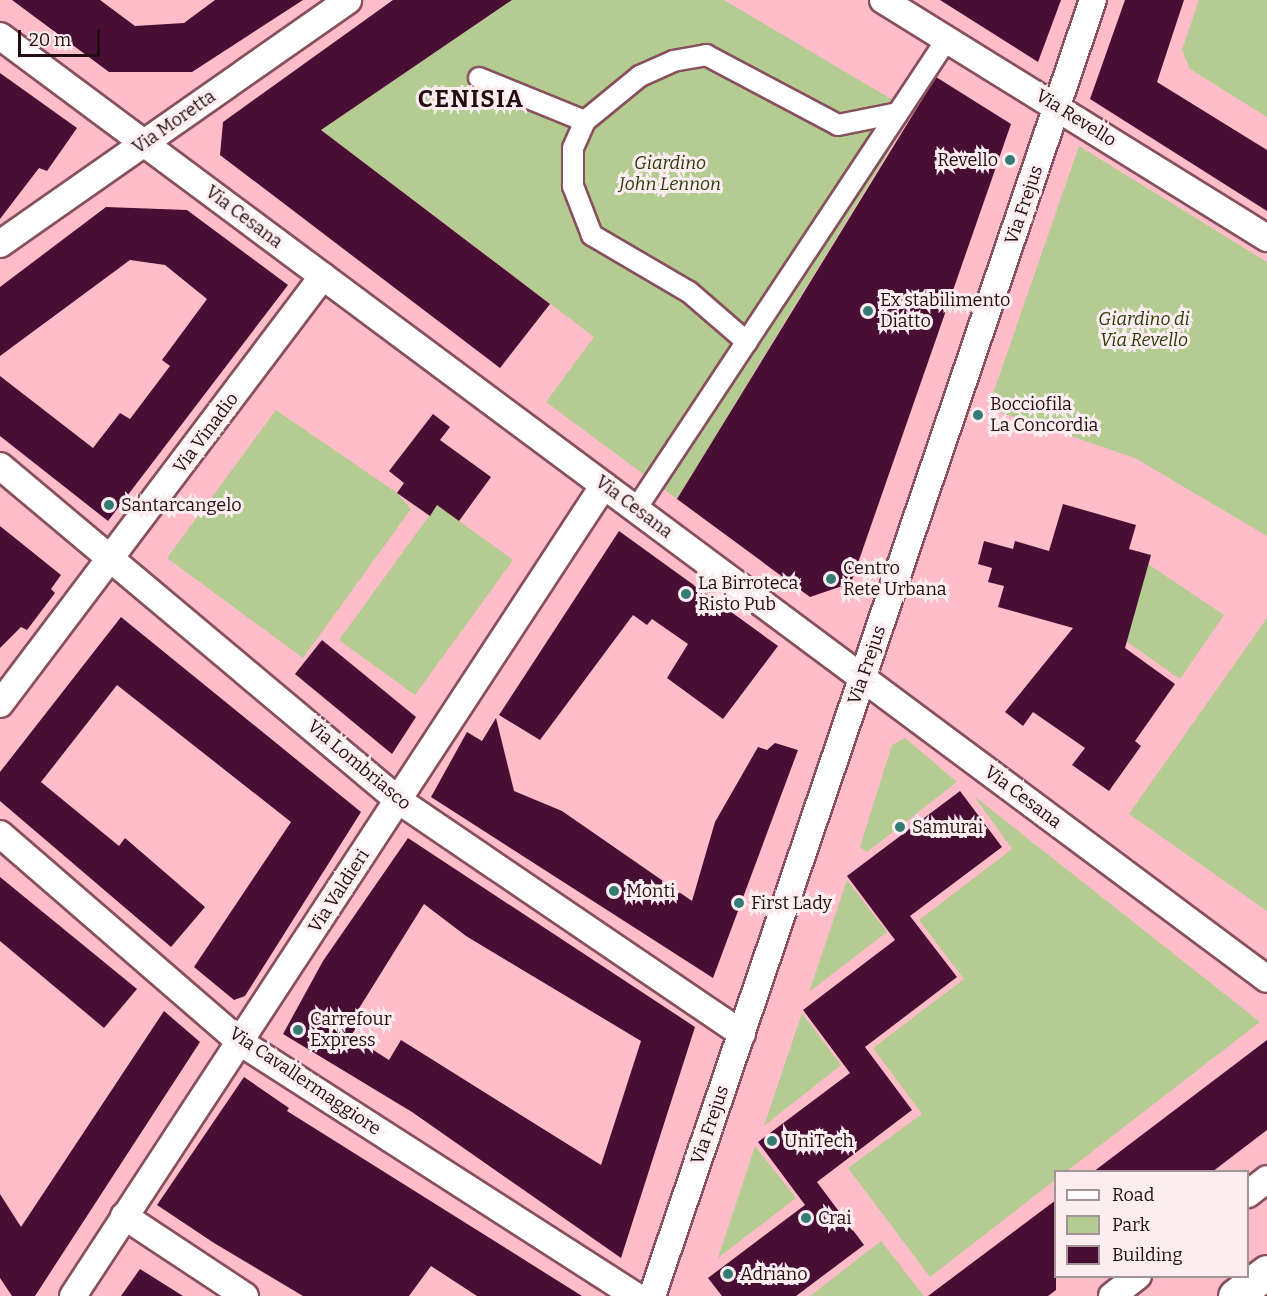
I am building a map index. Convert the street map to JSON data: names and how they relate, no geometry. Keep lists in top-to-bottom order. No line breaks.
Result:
{"streets":{"street":["Via Revello","Via Moretta","Via Frejus","Via Cesana","Via Vinadio","Via Lombriasco","Via Valdieri","Via Cavallermaggiore"]},"crossings":[["Via Revello","Via Frejus"],["Via Moretta","Via Cesana"],["Via Frejus","Via Cesana"],["Via Frejus","Via Lombriasco"],["Via Cesana","Via Vinadio"],["Via Cesana","Via Valdieri"],["Via Vinadio","Via Lombriasco"],["Via Lombriasco","Via Valdieri"],["Via Valdieri","Via Cavallermaggiore"]],"districts":["CENISIA"],"parks":["Giardino John Lennon","Giardino di Via Revello"],"places":["Revello","Ex stabilimento Diatto","Bocciofila La Concordia","Santarcangelo","Centro Rete Urbana","La Birroteca Risto Pub","Samurai","Monti","First Lady","Carrefour Express","UniTech","Crai","Adriano"],"legend":["Road","Park","Building"],"scale_bar":"20 m"}
